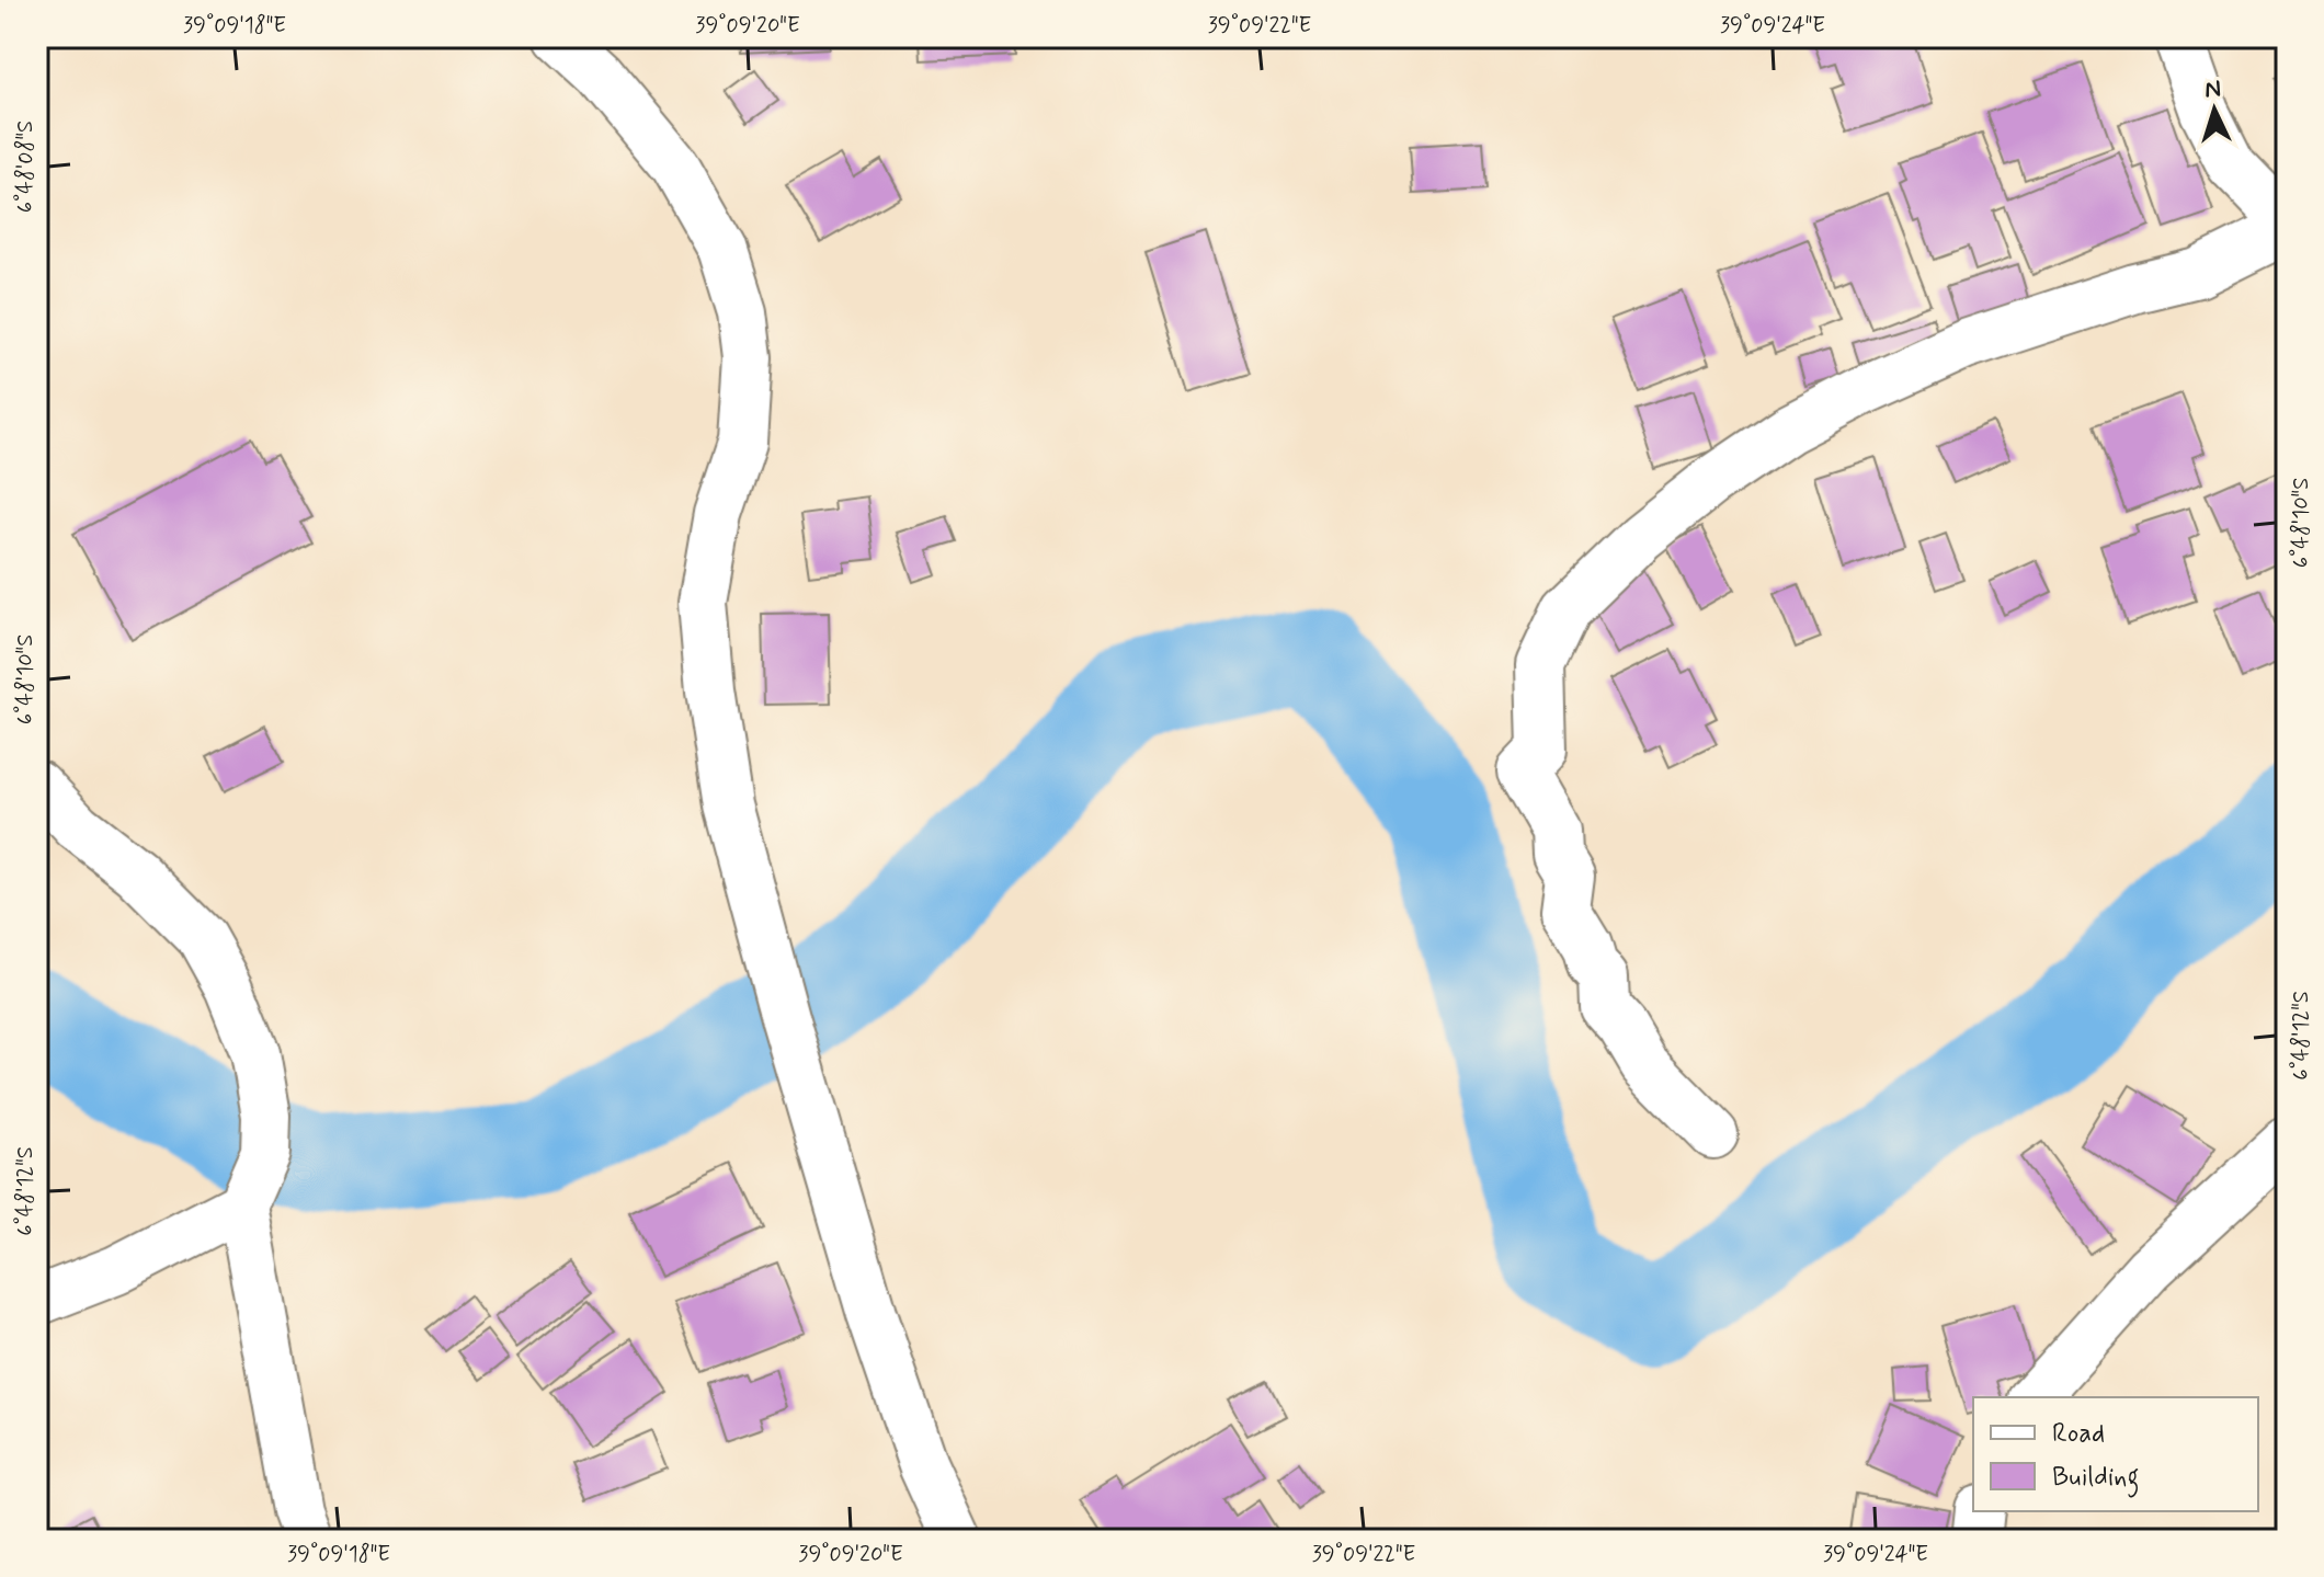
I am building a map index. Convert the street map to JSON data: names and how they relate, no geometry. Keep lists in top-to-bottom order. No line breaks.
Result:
{"legend":["Road","Building"],"north":"top","coordinates":["39°09'18\"E","39°09'20\"E","39°09'22\"E","39°09'24\"E","6°48'08\"S","6°48'10\"S","6°48'12\"S"]}
